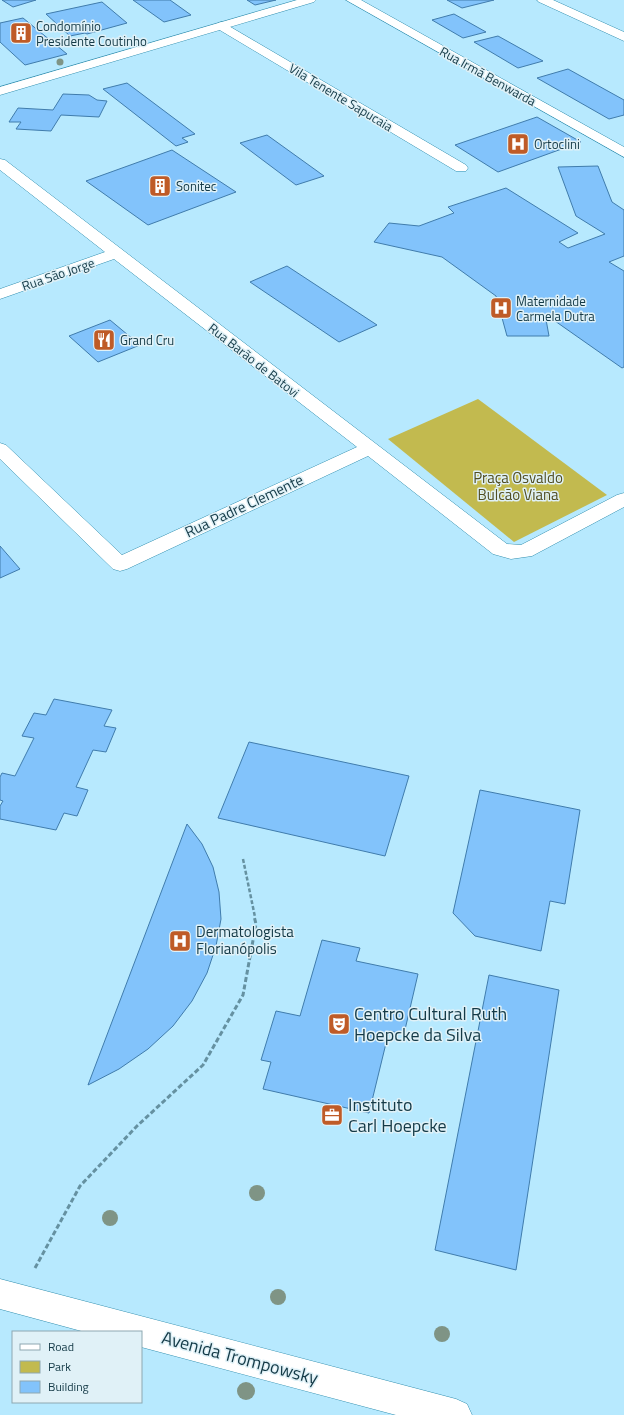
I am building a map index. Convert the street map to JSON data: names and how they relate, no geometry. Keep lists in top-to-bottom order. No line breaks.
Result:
{"streets":{"street":["Rua Irmã Benwarda","Vila Tenente Sapucaia","Rua São Jorge","Rua Barão de Batovi","Rua Padre Clemente","Avenida Trompowsky"]},"crossings":[["Rua São Jorge","Rua Barão de Batovi"],["Rua Barão de Batovi","Rua Padre Clemente"]],"parks":["Praça Osvaldo Bulcão Viana"],"places":{"building":["Condomínio Presidente Coutinho","Sonitec"],"hospital":["Ortoclini","Maternidade Carmela Dutra","Dermatologista Florianópolis"],"restaurant":["Grand Cru"],"theatre":["Centro Cultural Ruth Hoepcke da Silva"],"office":["Instituto Carl Hoepcke"]},"legend":["Road","Park","Building"]}
